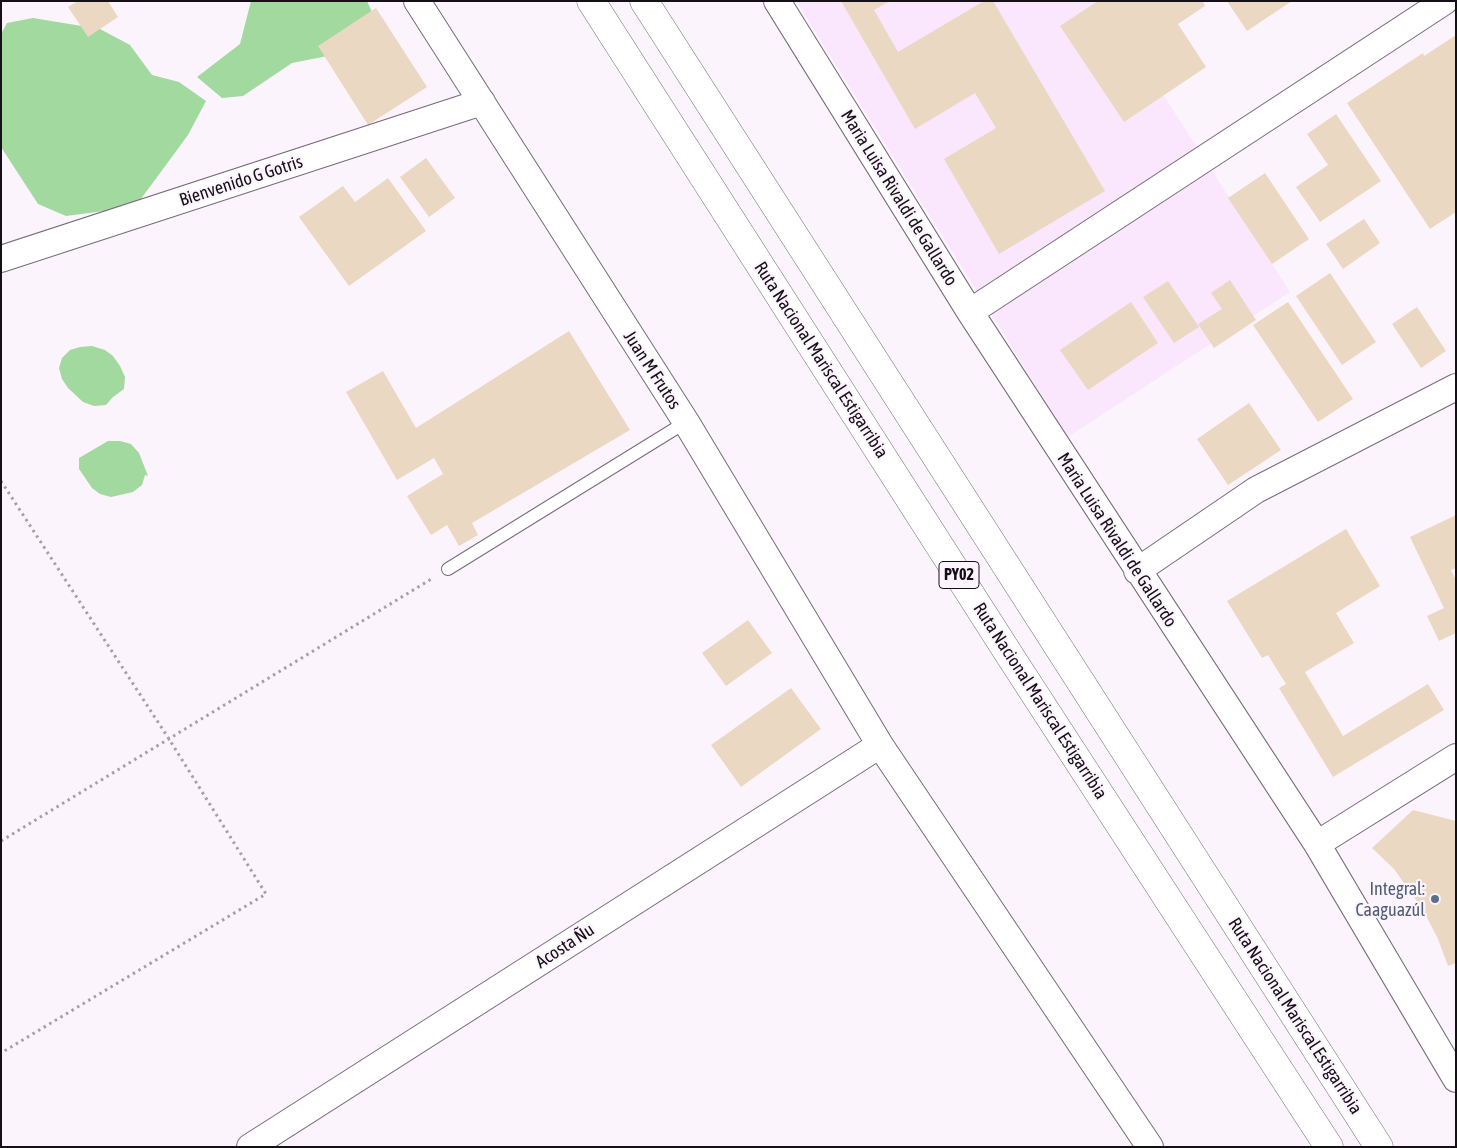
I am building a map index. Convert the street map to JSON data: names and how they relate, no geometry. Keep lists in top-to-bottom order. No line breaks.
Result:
{"streets":{"highway":["Ruta Nacional Mariscal Estigarribia","PY02"],"street":["Bienvenido G Gotris","Maria Luisa Rivaldi de Gallardo","Juan M Frutos","Acosta Ñu"]},"crossings":[["Bienvenido G Gotris","Juan M Frutos"],["Juan M Frutos","Acosta Ñu"]],"places":["Integral: Caaguazúl"]}
